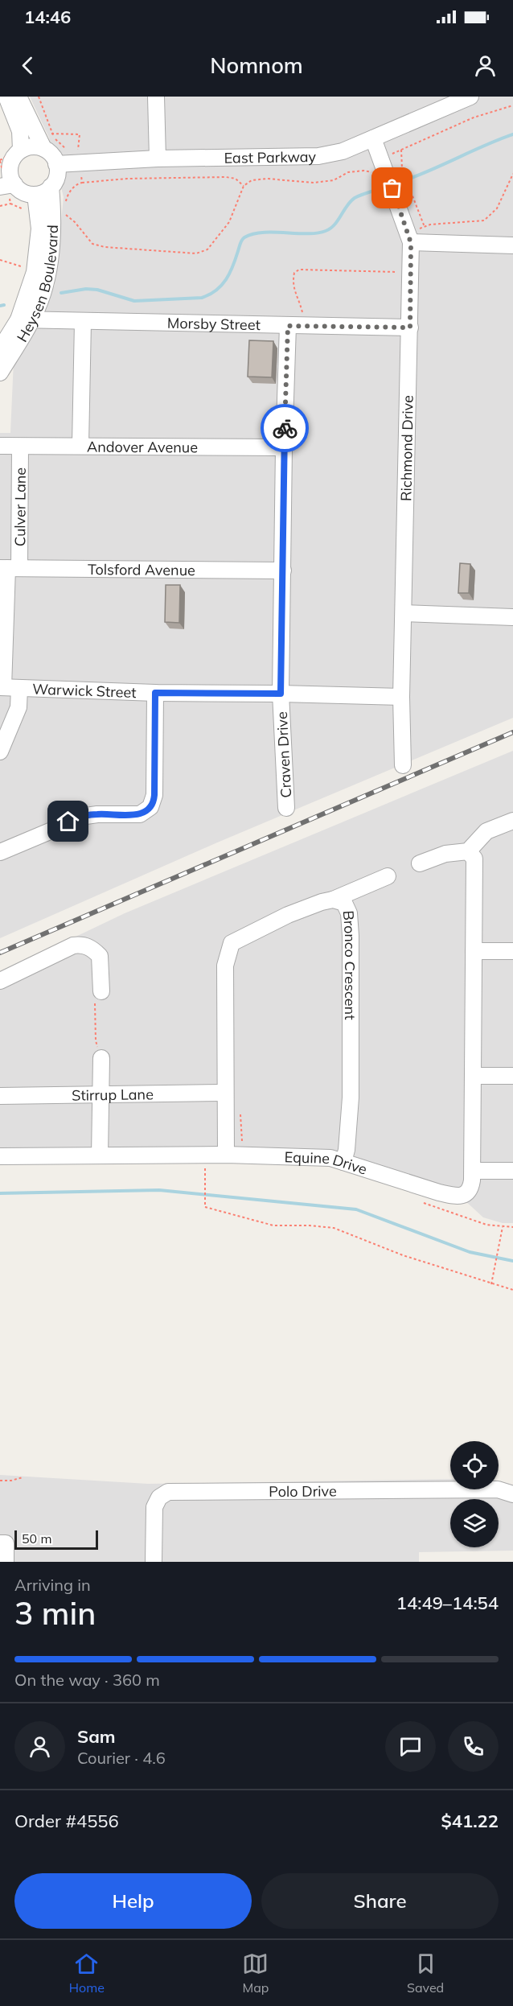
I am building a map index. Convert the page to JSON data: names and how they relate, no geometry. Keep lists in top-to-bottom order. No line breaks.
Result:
{"streets":{"street":["East Parkway","Heysen Boulevard","Morsby Street","Andover Avenue","Richmond Drive","Culver Lane","Tolsford Avenue","Warwick Street","Craven Drive","Bronco Crescent","Stirrup Lane","Equine Drive","Polo Drive"]},"crossings":[["East Parkway","Heysen Boulevard"],["East Parkway","Richmond Drive"],["Heysen Boulevard","Morsby Street"],["Morsby Street","Richmond Drive"],["Morsby Street","Craven Drive"],["Andover Avenue","Culver Lane"],["Andover Avenue","Craven Drive"],["Richmond Drive","Warwick Street"],["Culver Lane","Tolsford Avenue"],["Culver Lane","Warwick Street"],["Tolsford Avenue","Craven Drive"],["Warwick Street","Craven Drive"],["Bronco Crescent","Stirrup Lane"],["Bronco Crescent","Equine Drive"]],"scale_bar":"50 m","page":{"status":"14:46","header":"Nomnom","scale":"50 m","heading":["3 min","Arriving in","14:49–14:54"],"panel":["Sam","Courier · 4.6","Order #4556","$41.22"],"bar":"On the way · 360 m","buttons":["Help","Share"],"tabs":["Home","Map","Saved"]}}
